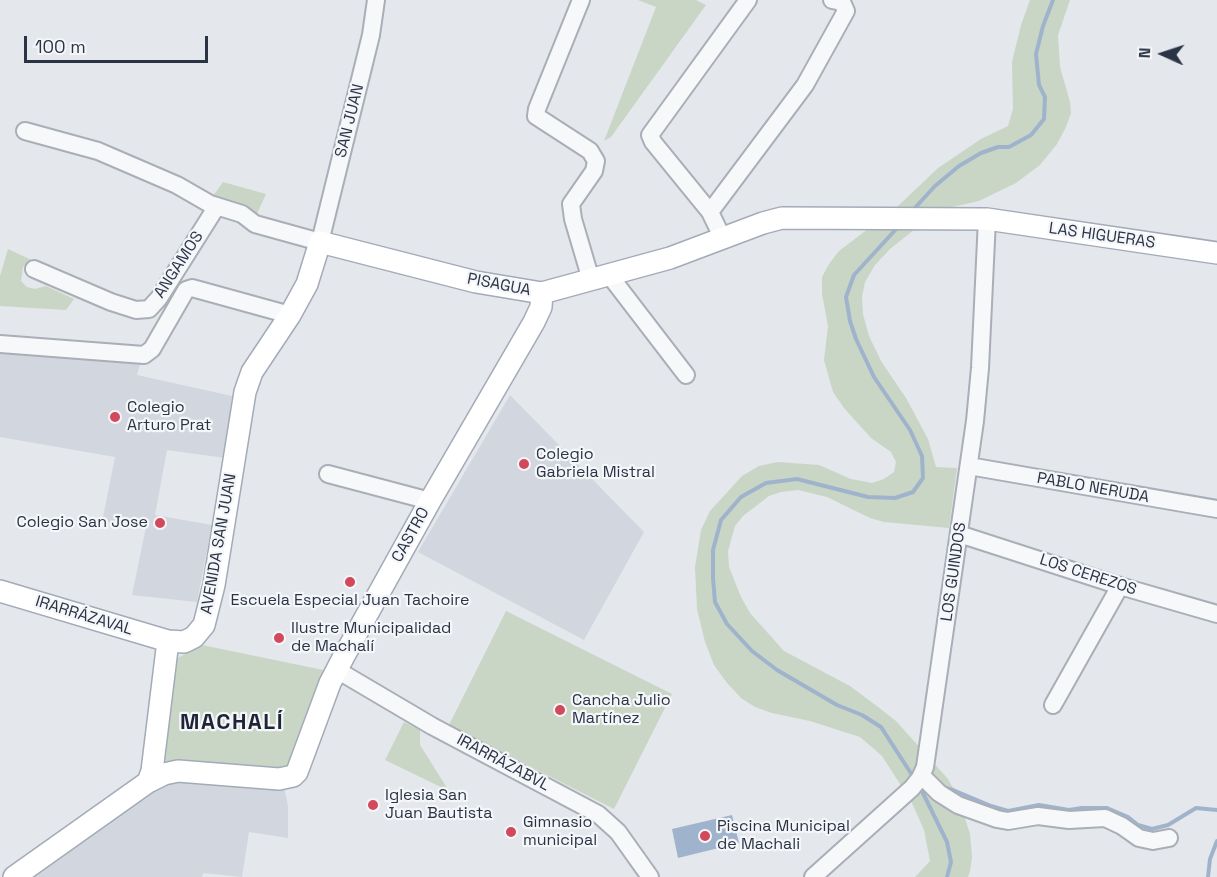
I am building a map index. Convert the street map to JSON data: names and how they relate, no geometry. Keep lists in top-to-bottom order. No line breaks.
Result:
{"streets":{"main road":["LAS HIGUERAS","PISAGUA","CASTRO","AVENIDA SAN JUAN","IRARRÁZAVAL"],"street":["SAN JUAN","ANGAMOS","PABLO NERUDA","LOS GUINDOS","LOS CEREZOS","IRARRÁZABVL"]},"crossings":[["SAN JUAN","PISAGUA"],["SAN JUAN","AVENIDA SAN JUAN"],["LAS HIGUERAS","PISAGUA"],["LAS HIGUERAS","LOS GUINDOS"],["ANGAMOS","PISAGUA"],["PISAGUA","CASTRO"],["PISAGUA","AVENIDA SAN JUAN"],["PISAGUA","LOS GUINDOS"],["PABLO NERUDA","LOS GUINDOS"],["CASTRO","IRARRÁZABVL"],["AVENIDA SAN JUAN","IRARRÁZAVAL"],["LOS GUINDOS","LOS CEREZOS"]],"districts":["MACHALÍ"],"places":["Colegio Arturo Prat","Colegio Gabriela Mistral","Colegio San Jose","Escuela Especial Juan Tachoire","Ilustre Municipalidad de Machalí","Cancha Julio Martínez","Iglesia San Juan Bautista","Gimnasio municipal","Piscina Municipal de Machali"],"scale_bar":"100 m","north":"left"}
